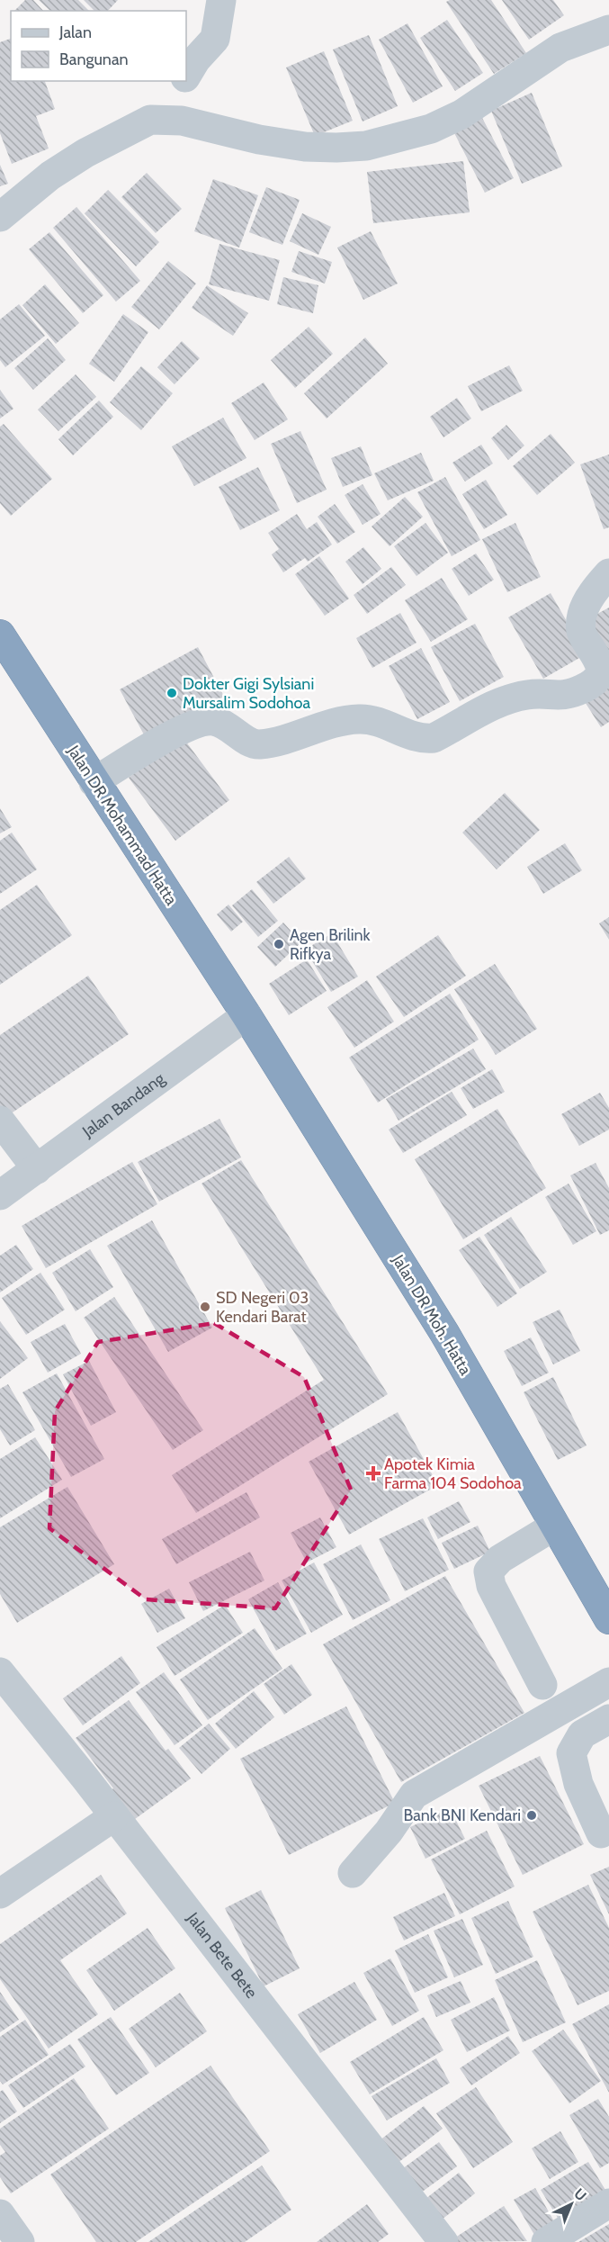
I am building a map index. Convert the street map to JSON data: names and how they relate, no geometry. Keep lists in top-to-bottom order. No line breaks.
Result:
{"streets":{"highway":["Jalan DR Mohammad Hatta","Jalan DR Moh. Hatta"],"street":["Jalan Bandang","Jalan Bete Bete"]},"crossings":[["Jalan DR Mohammad Hatta","Jalan Bandang"],["Jalan DR Mohammad Hatta","Jalan DR Moh. Hatta"],["Jalan Bandang","Jalan DR Moh. Hatta"]],"places":{"other":["Dokter Gigi Sylsiani Mursalim Sodohoa","Agen Brilink Rifkya","SD Negeri 03 Kendari Barat","Bank BNI Kendari"],"health":["Apotek Kimia Farma 104 Sodohoa"]},"legend":["Jalan","Bangunan"],"north":"top right"}
